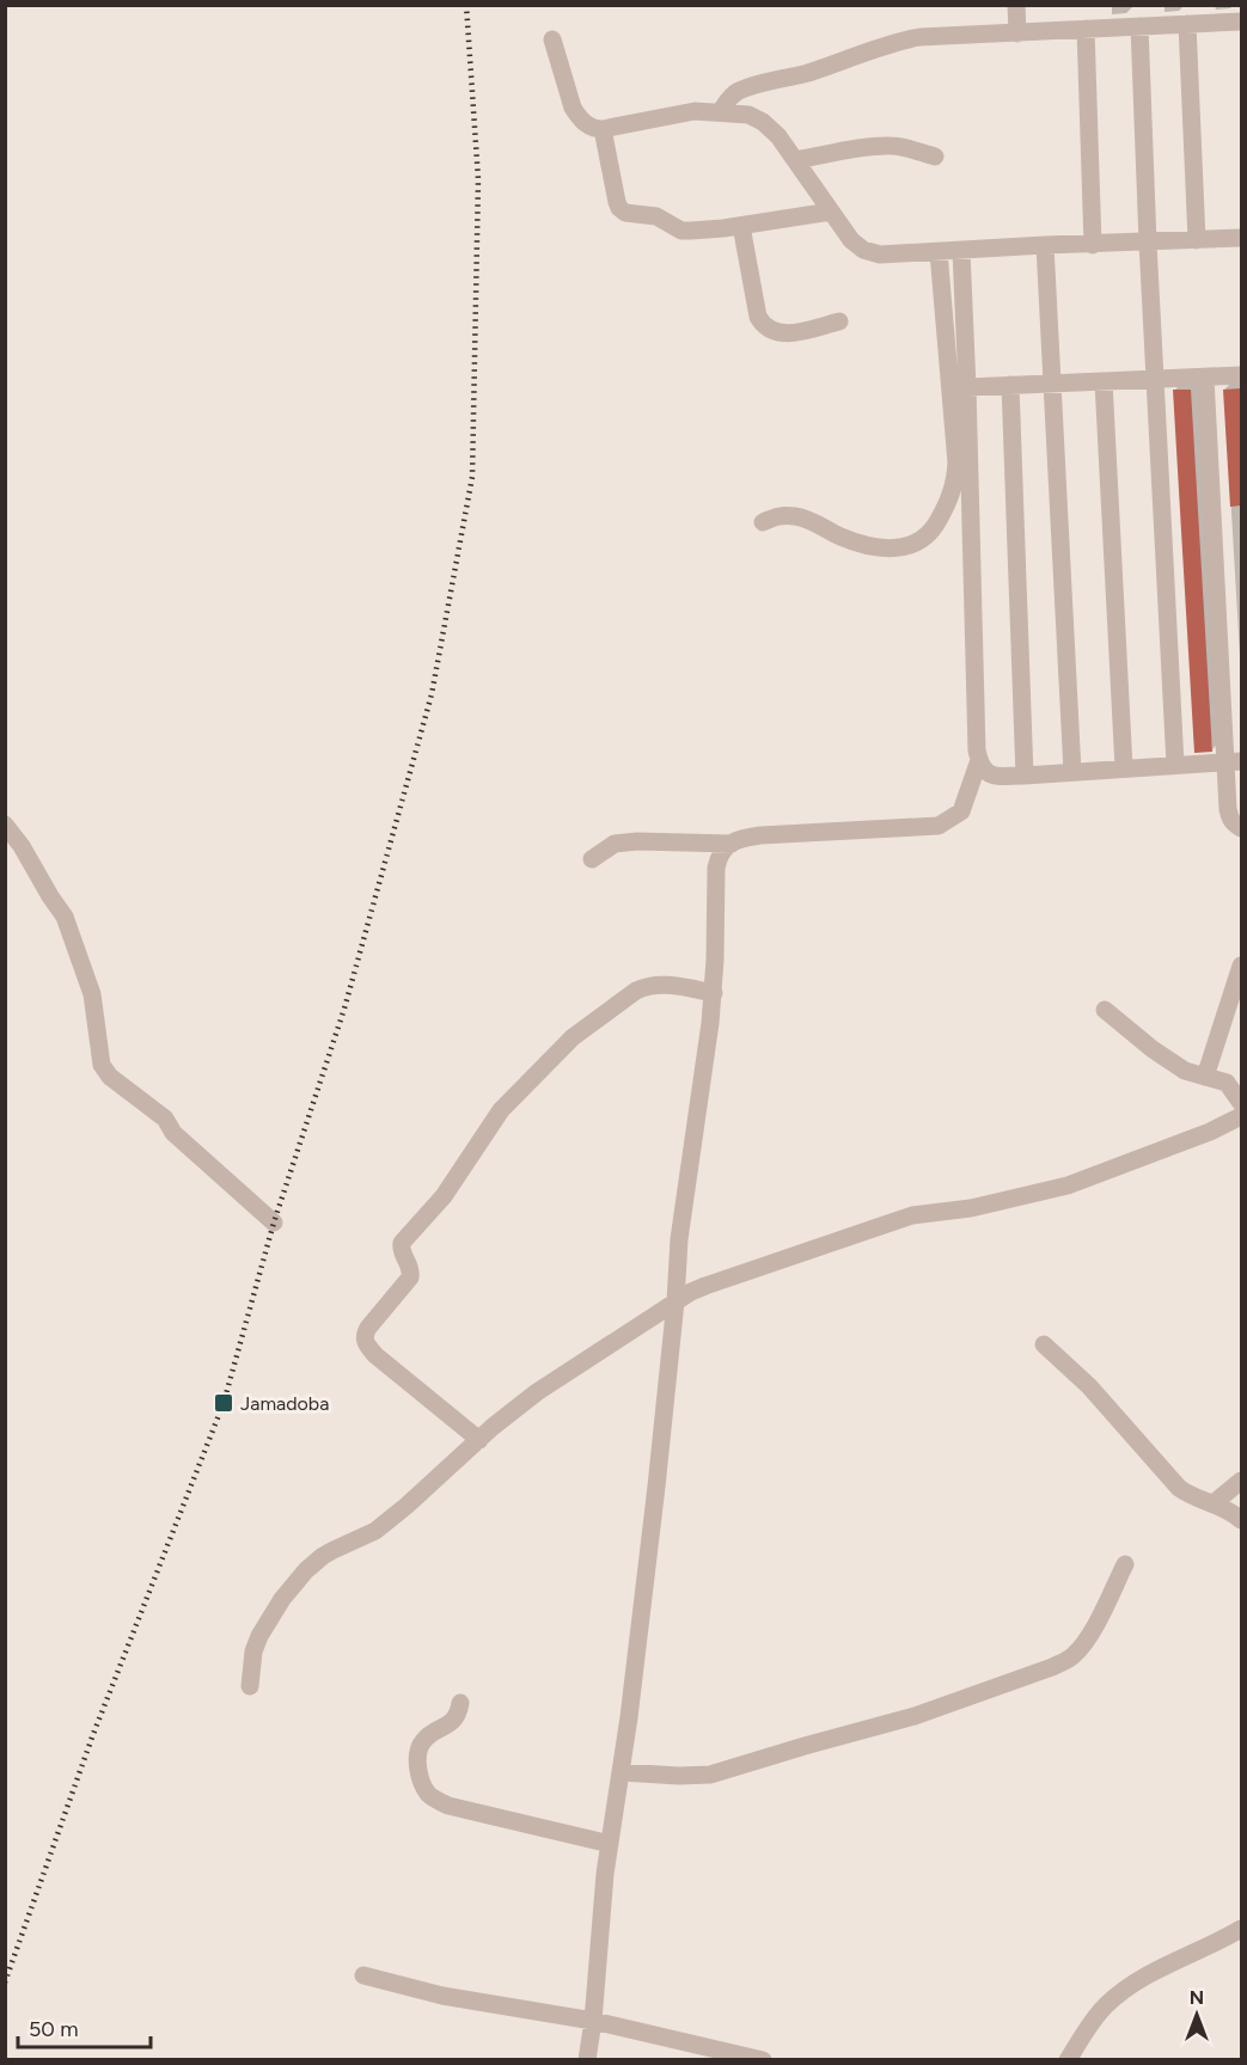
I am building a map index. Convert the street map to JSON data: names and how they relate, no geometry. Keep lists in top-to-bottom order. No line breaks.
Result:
{"places":{"transit":["Jamadoba"]},"scale_bar":"50 m","north":"top"}
